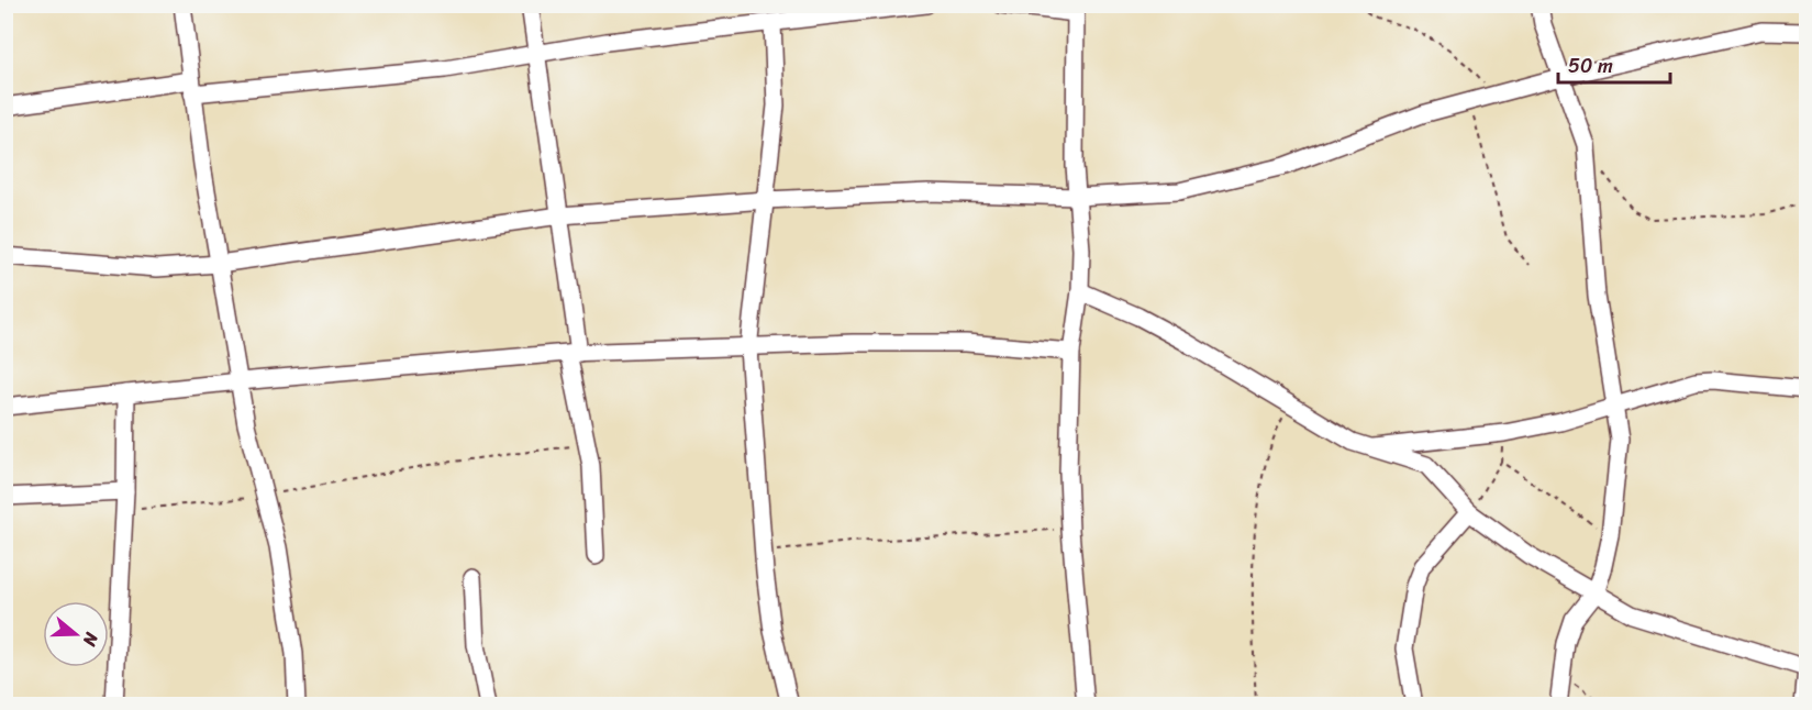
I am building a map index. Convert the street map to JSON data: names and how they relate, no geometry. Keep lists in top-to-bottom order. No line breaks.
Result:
{"scale_bar":"50 m","north":"right"}
